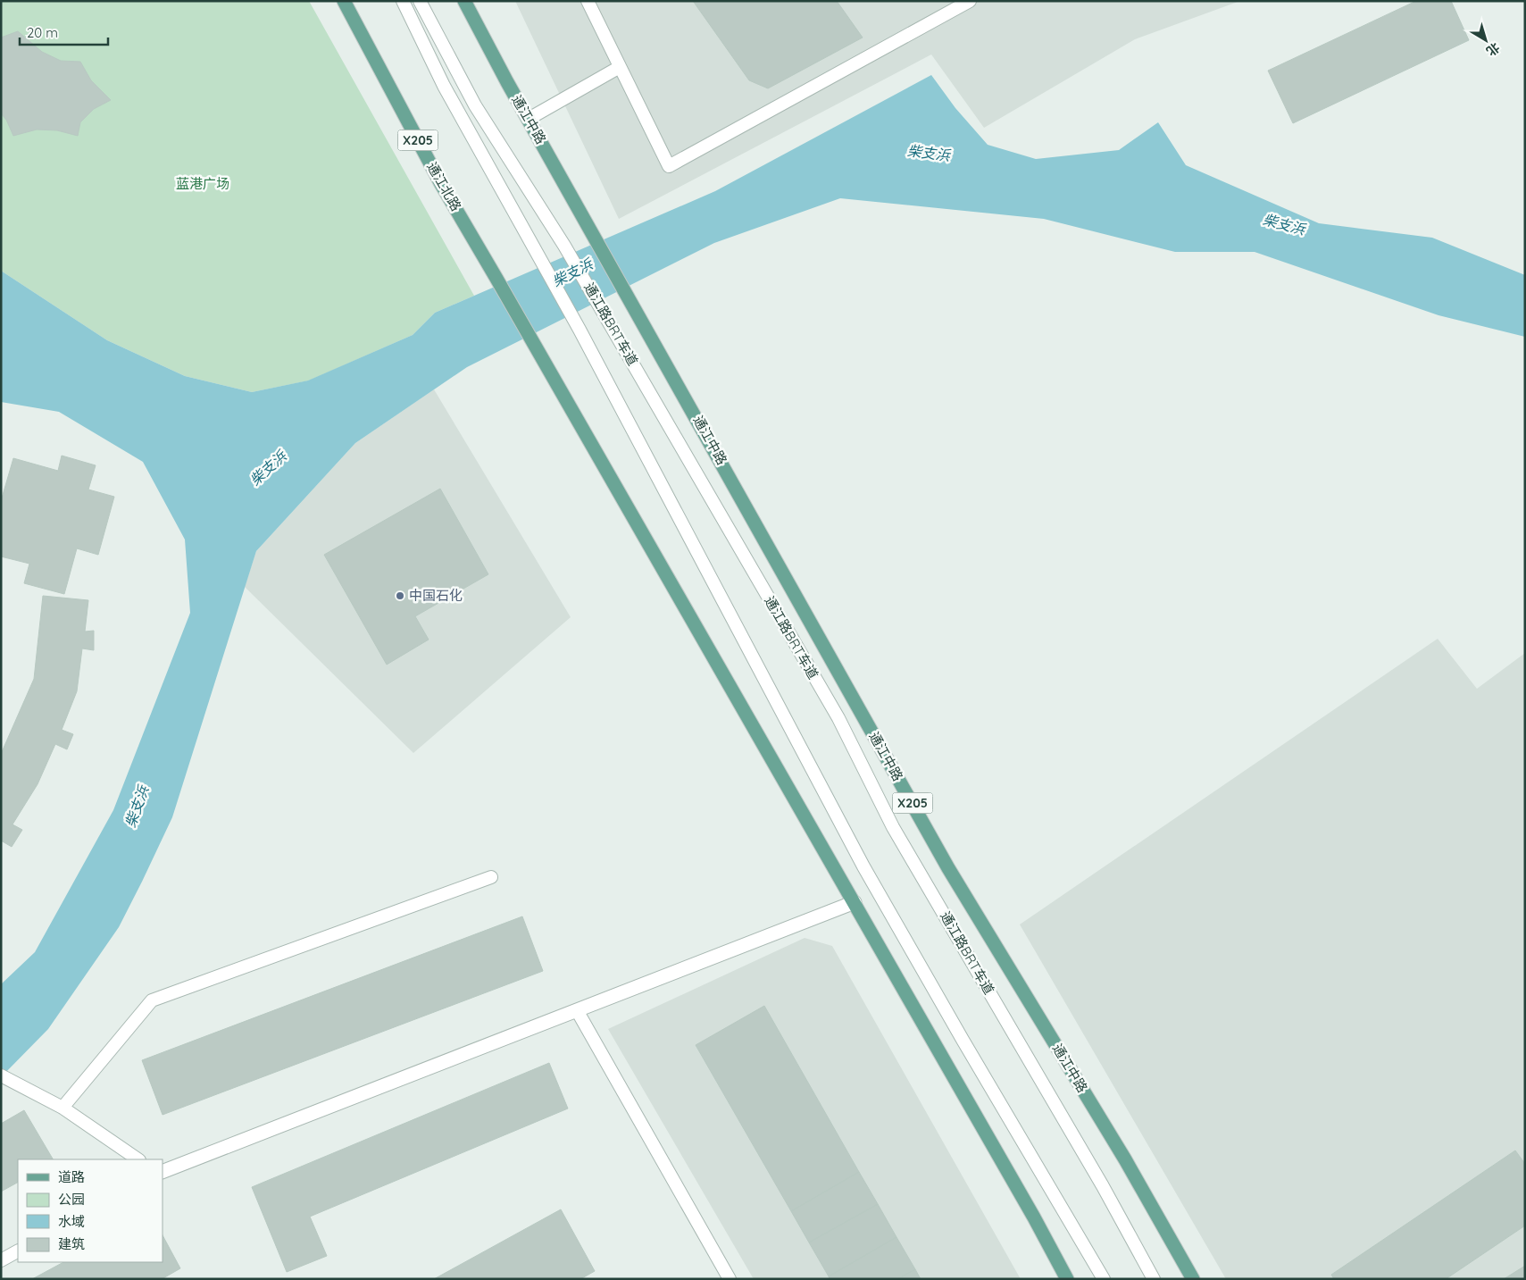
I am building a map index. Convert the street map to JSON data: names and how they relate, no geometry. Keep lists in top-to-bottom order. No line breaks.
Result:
{"streets":{"main road":["通江中路","X205","通江北路"],"lane":["通江路BRT车道"]},"crossings":[["X205","通江北路"]],"water":["柴支浜"],"parks":["蓝港广场"],"places":["中国石化"],"legend":["道路","公园","水域","建筑"],"scale_bar":"20 m","north":"bottom right"}
